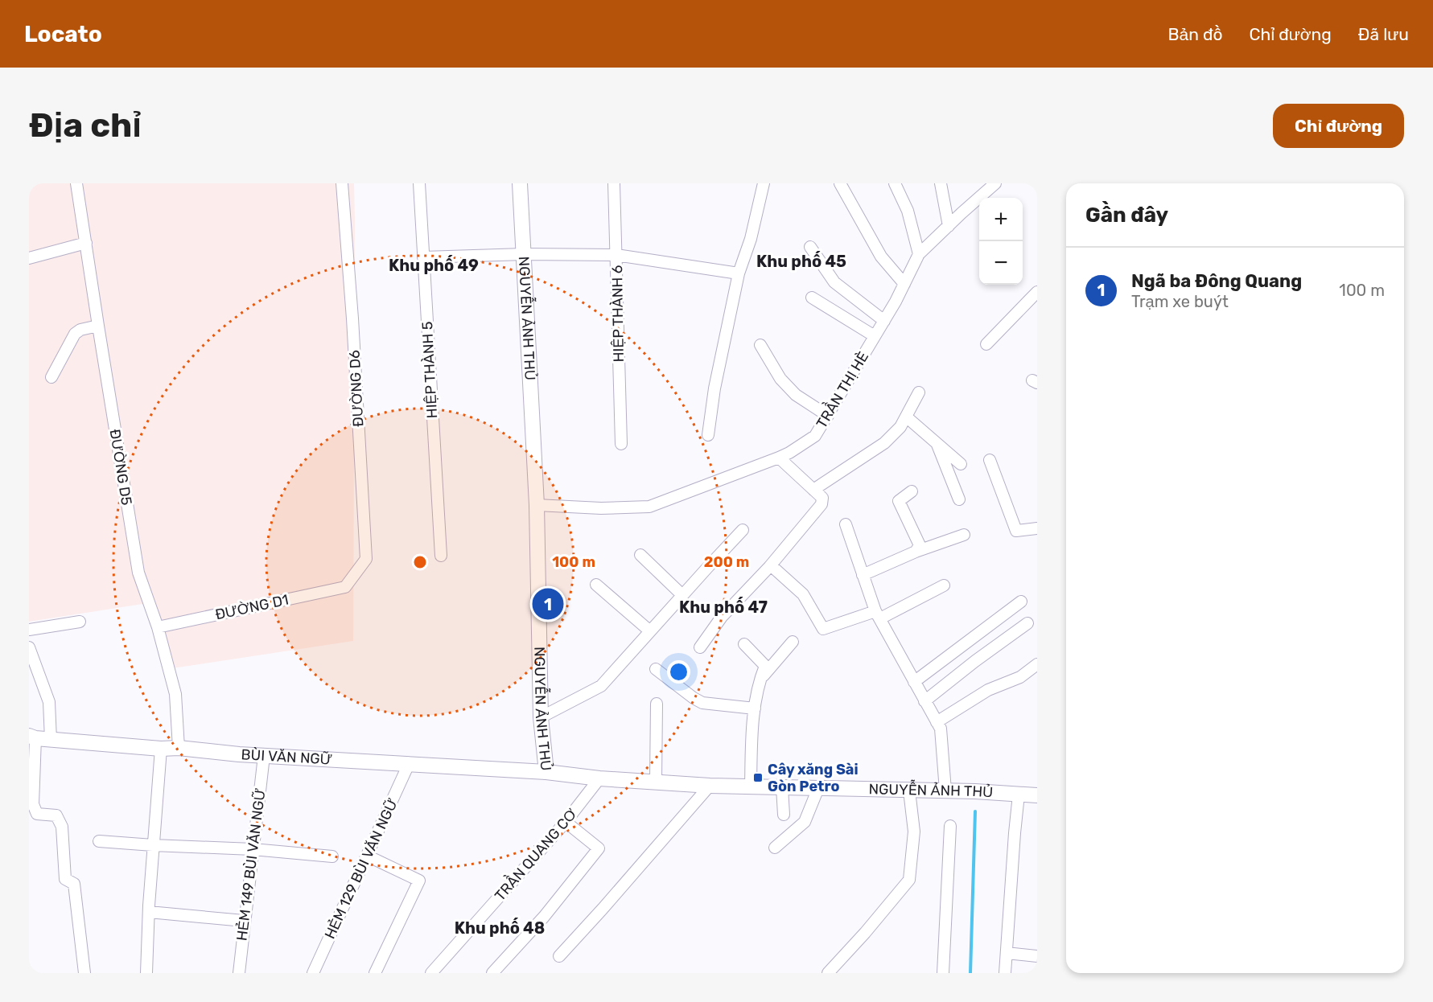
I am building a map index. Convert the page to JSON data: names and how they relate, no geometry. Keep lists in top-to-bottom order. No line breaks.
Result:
{"streets":{"main road":["NGUYỄN ẢNH THỦ","BÙI VĂN NGỮ"],"street":["HIỆP THÀNH 6","HIỆP THÀNH 5","ĐƯỜNG D6","TRẦN THỊ HÈ","ĐƯỜNG D5","ĐƯỜNG D1","TRẦN QUANG CƠ","HẺM 149 BÙI VĂN NGỮ","HẺM 129 BÙI VĂN NGỮ"]},"crossings":[["NGUYỄN ẢNH THỦ","TRẦN THỊ HÈ"],["NGUYỄN ẢNH THỦ","BÙI VĂN NGỮ"],["NGUYỄN ẢNH THỦ","TRẦN QUANG CƠ"],["ĐƯỜNG D6","ĐƯỜNG D1"],["ĐƯỜNG D5","ĐƯỜNG D1"],["ĐƯỜNG D5","BÙI VĂN NGỮ"],["BÙI VĂN NGỮ","HẺM 149 BÙI VĂN NGỮ"],["BÙI VĂN NGỮ","HẺM 129 BÙI VĂN NGỮ"]],"districts":["Khu phố 45","Khu phố 49","Khu phố 47","Khu phố 48"],"places":{"transit":["Cây xăng Sài Gòn Petro"]},"page":{"header":"Locato","nav":["Bản đồ","Chỉ đường","Đã lưu"],"buttons":"Chỉ đường","title":"Địa chỉ","heading":"Gần đây","map_buttons":["+","−"],"list":[{"mark":"1","name":"Ngã ba Đông Quang","note":"Trạm xe buýt","value":"100 m"}],"pins":"1"},"rings":["100 m","200 m"]}
